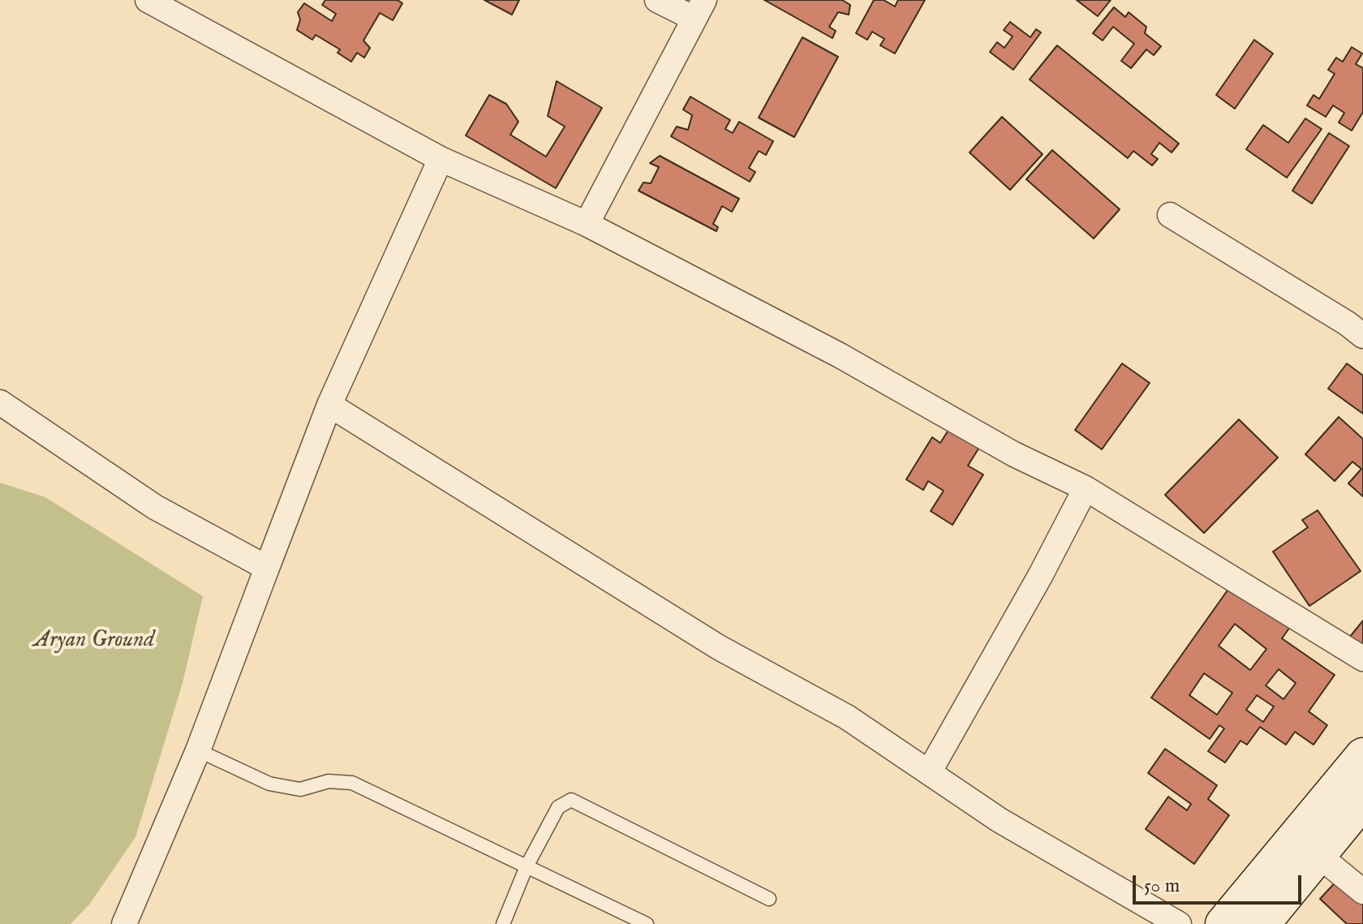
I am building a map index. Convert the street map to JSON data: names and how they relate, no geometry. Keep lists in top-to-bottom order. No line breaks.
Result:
{"parks":["Aryan Ground"],"scale_bar":"50 m"}
